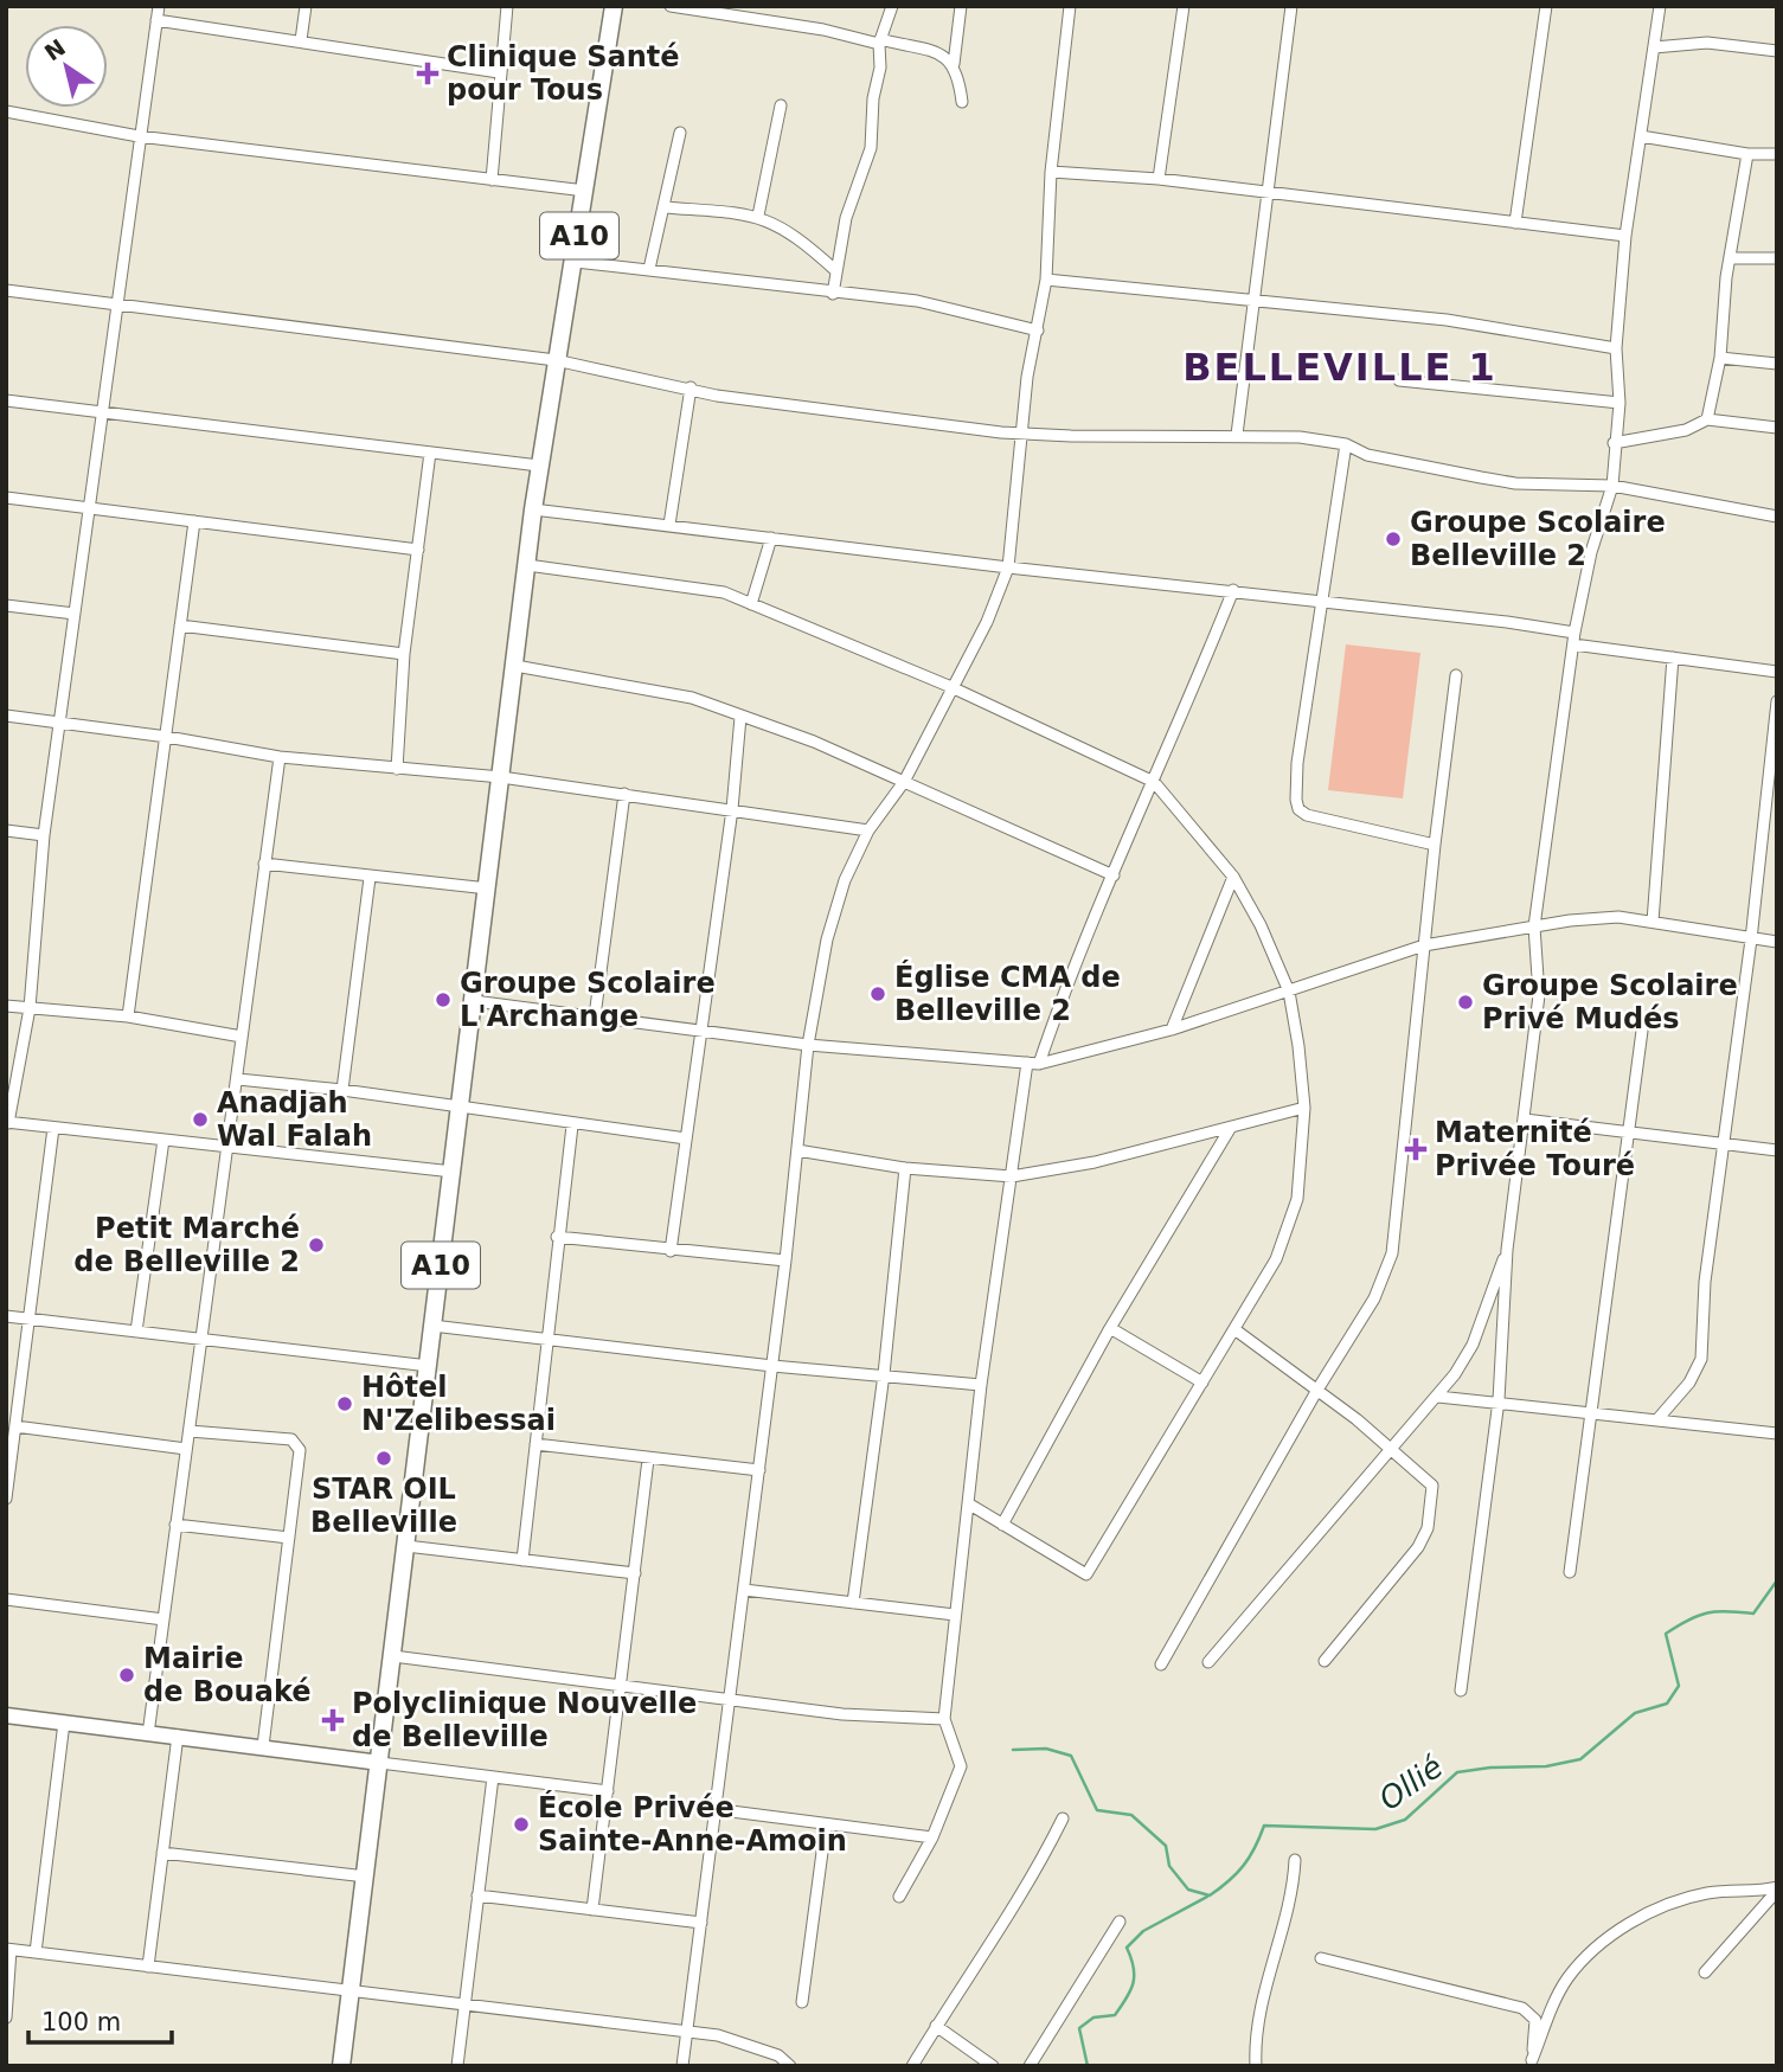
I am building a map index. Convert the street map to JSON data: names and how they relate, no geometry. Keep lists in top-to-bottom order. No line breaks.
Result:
{"streets":{"main road":["A10"]},"districts":["BELLEVILLE 1"],"water":["Ollié"],"places":{"health":["Clinique Santé pour Tous","Maternité Privée Touré","Polyclinique Nouvelle de Belleville"],"other":["Groupe Scolaire Belleville 2","Église CMA de Belleville 2","Groupe Scolaire L'Archange","Groupe Scolaire Privé Mudés","Anadjah Wal Falah","Petit Marché de Belleville 2","Hôtel N'Zelibessai","STAR OIL Belleville","Mairie de Bouaké","École Privée Sainte-Anne-Amoin"]},"scale_bar":"100 m","north":"top left"}
